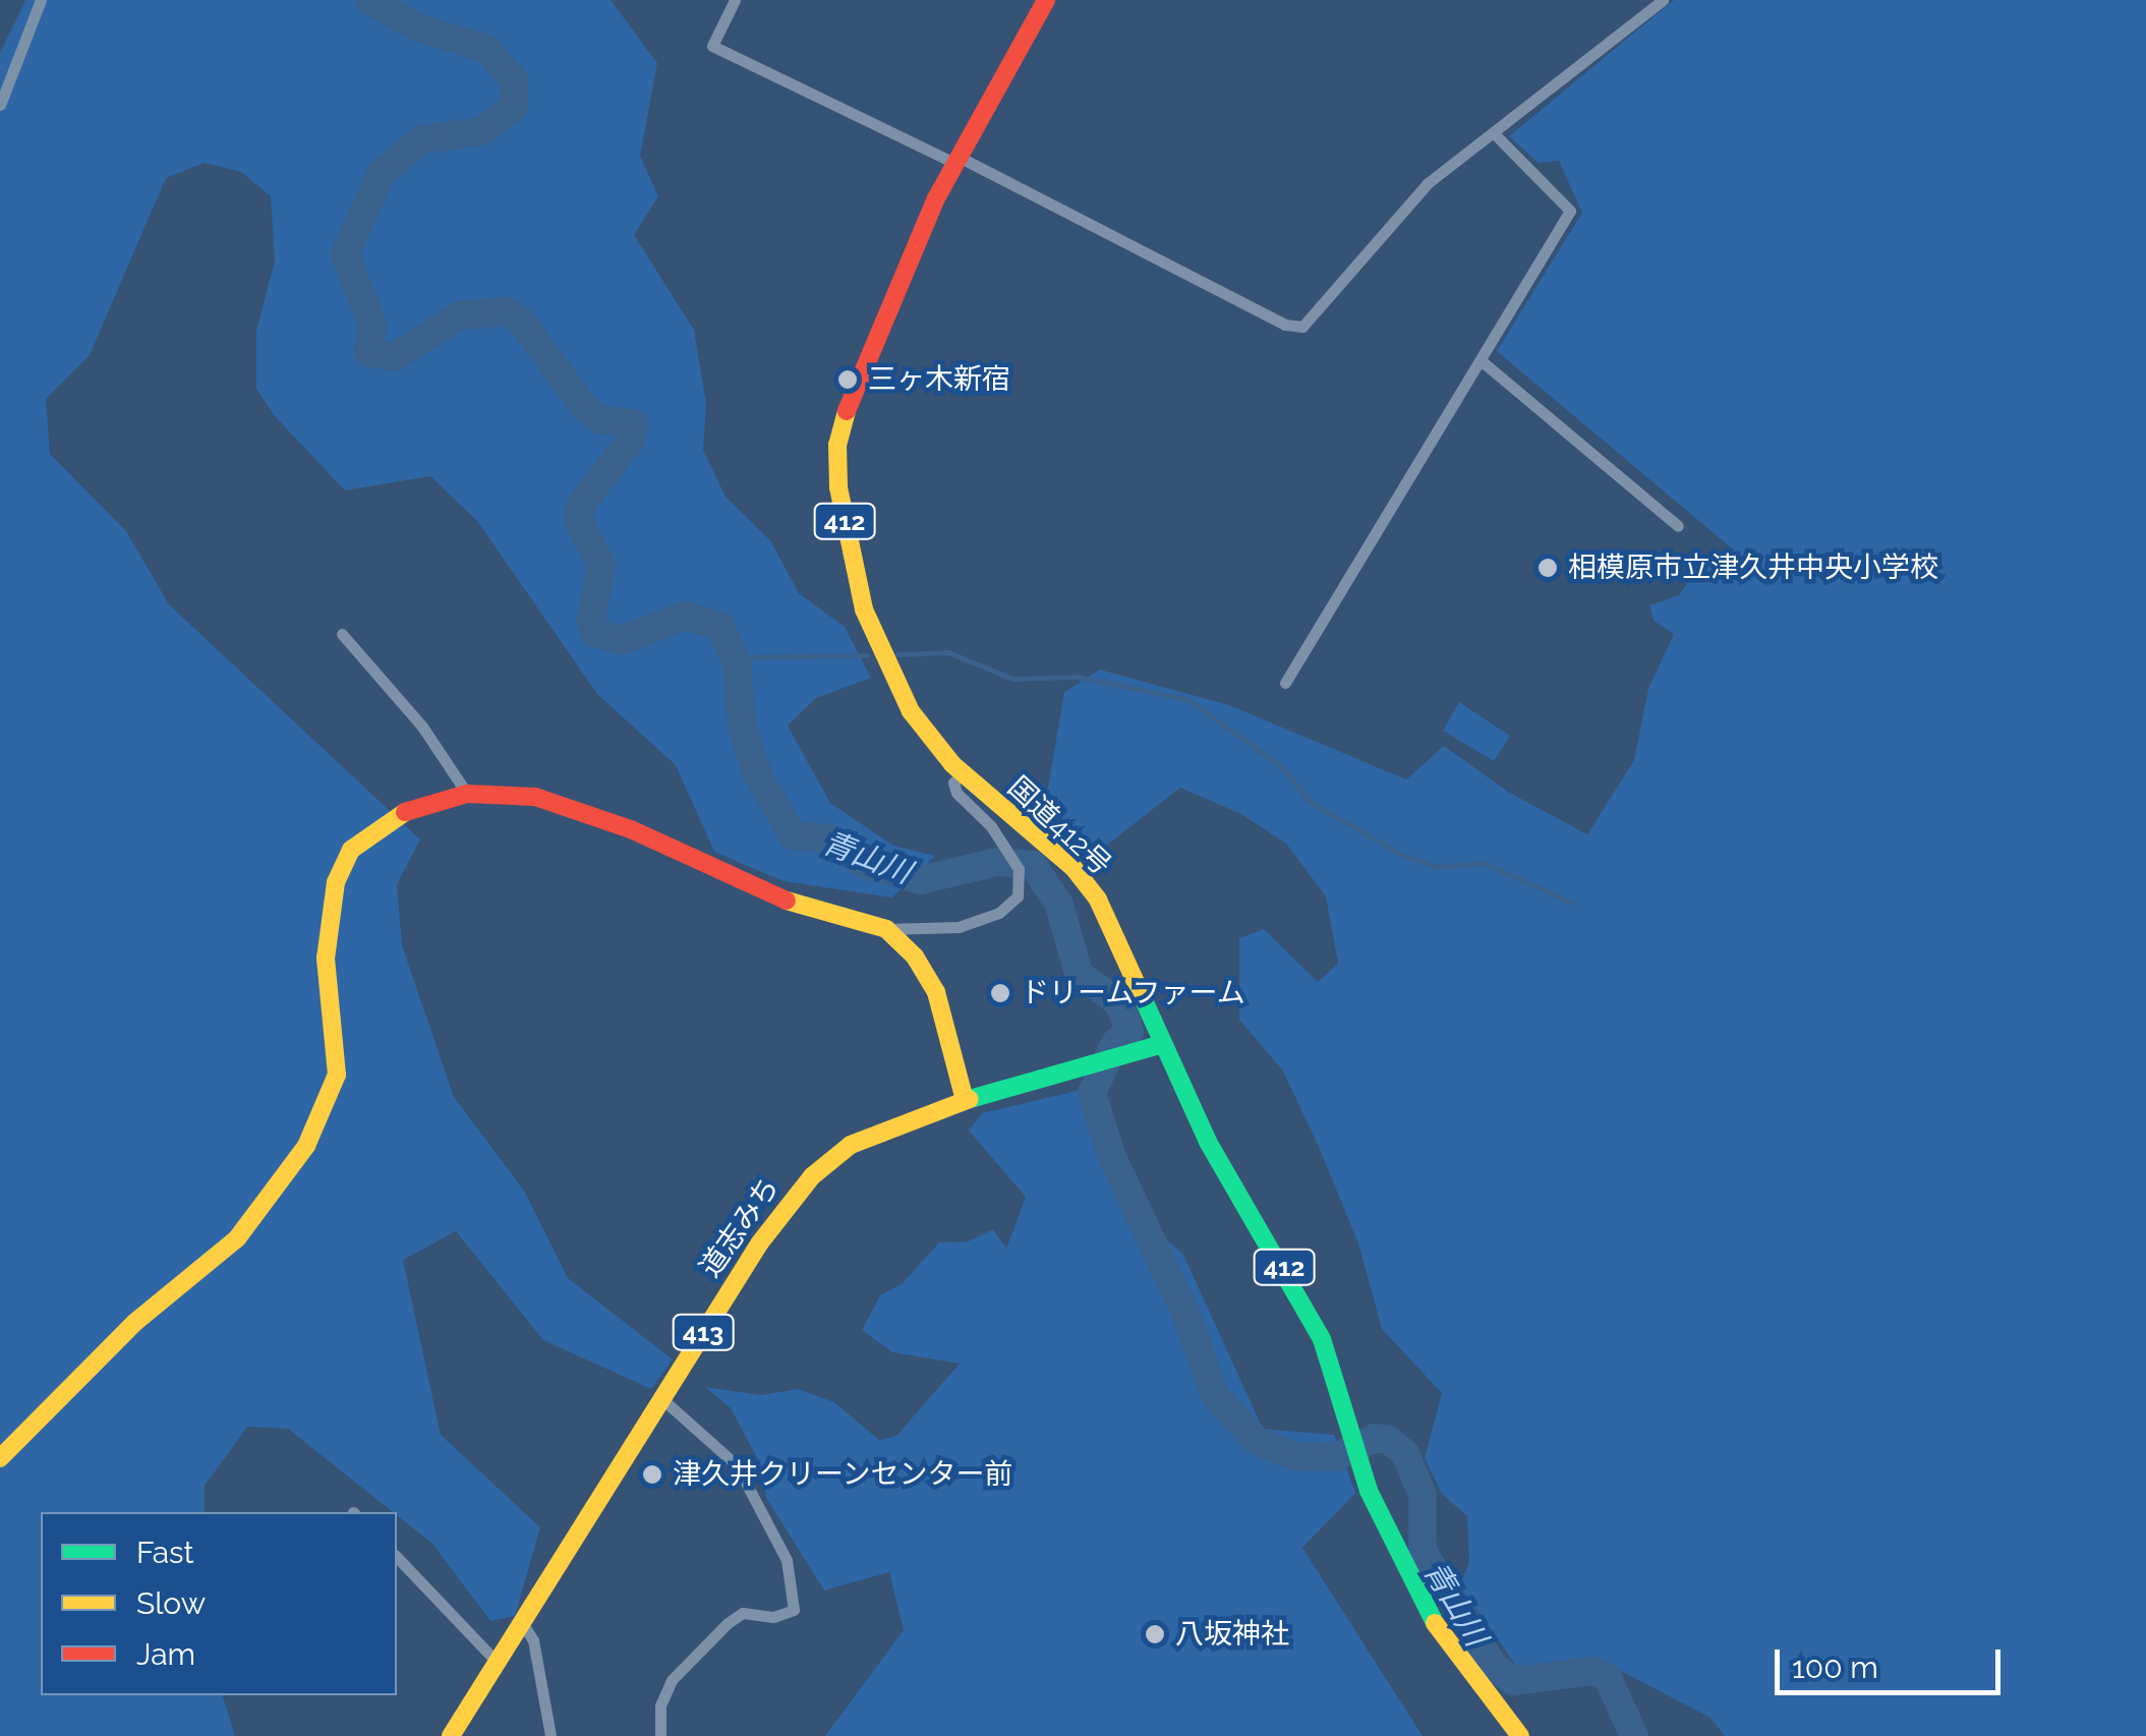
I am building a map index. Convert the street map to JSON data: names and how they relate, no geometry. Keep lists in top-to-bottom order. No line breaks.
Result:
{"streets":{"main road":["412","国道412号","道志みち","413"]},"crossings":[["国道412号","道志みち"]],"water":["青山川"],"places":["三ヶ木新宿","相模原市立津久井中央小学校","ドリームファーム","津久井クリーンセンター前","八坂神社"],"legend":["Fast","Slow","Jam"],"scale_bar":"100 m"}
